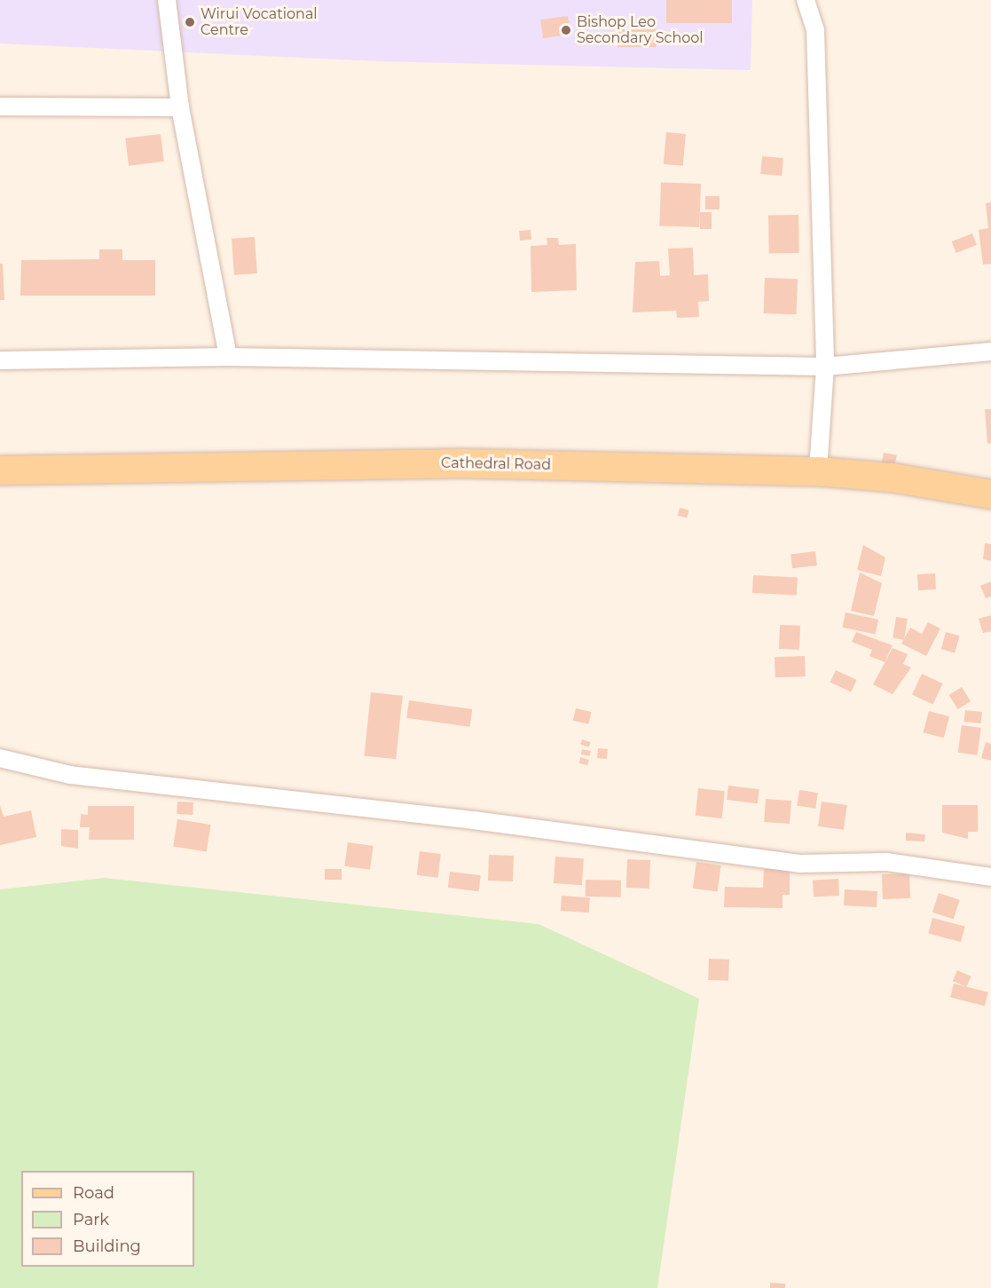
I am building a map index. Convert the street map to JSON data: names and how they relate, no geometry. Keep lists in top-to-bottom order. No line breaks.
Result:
{"streets":{"main road":["Cathedral Road"]},"places":["Wirui Vocational Centre","Bishop Leo Secondary School"],"legend":["Road","Park","Building"]}
